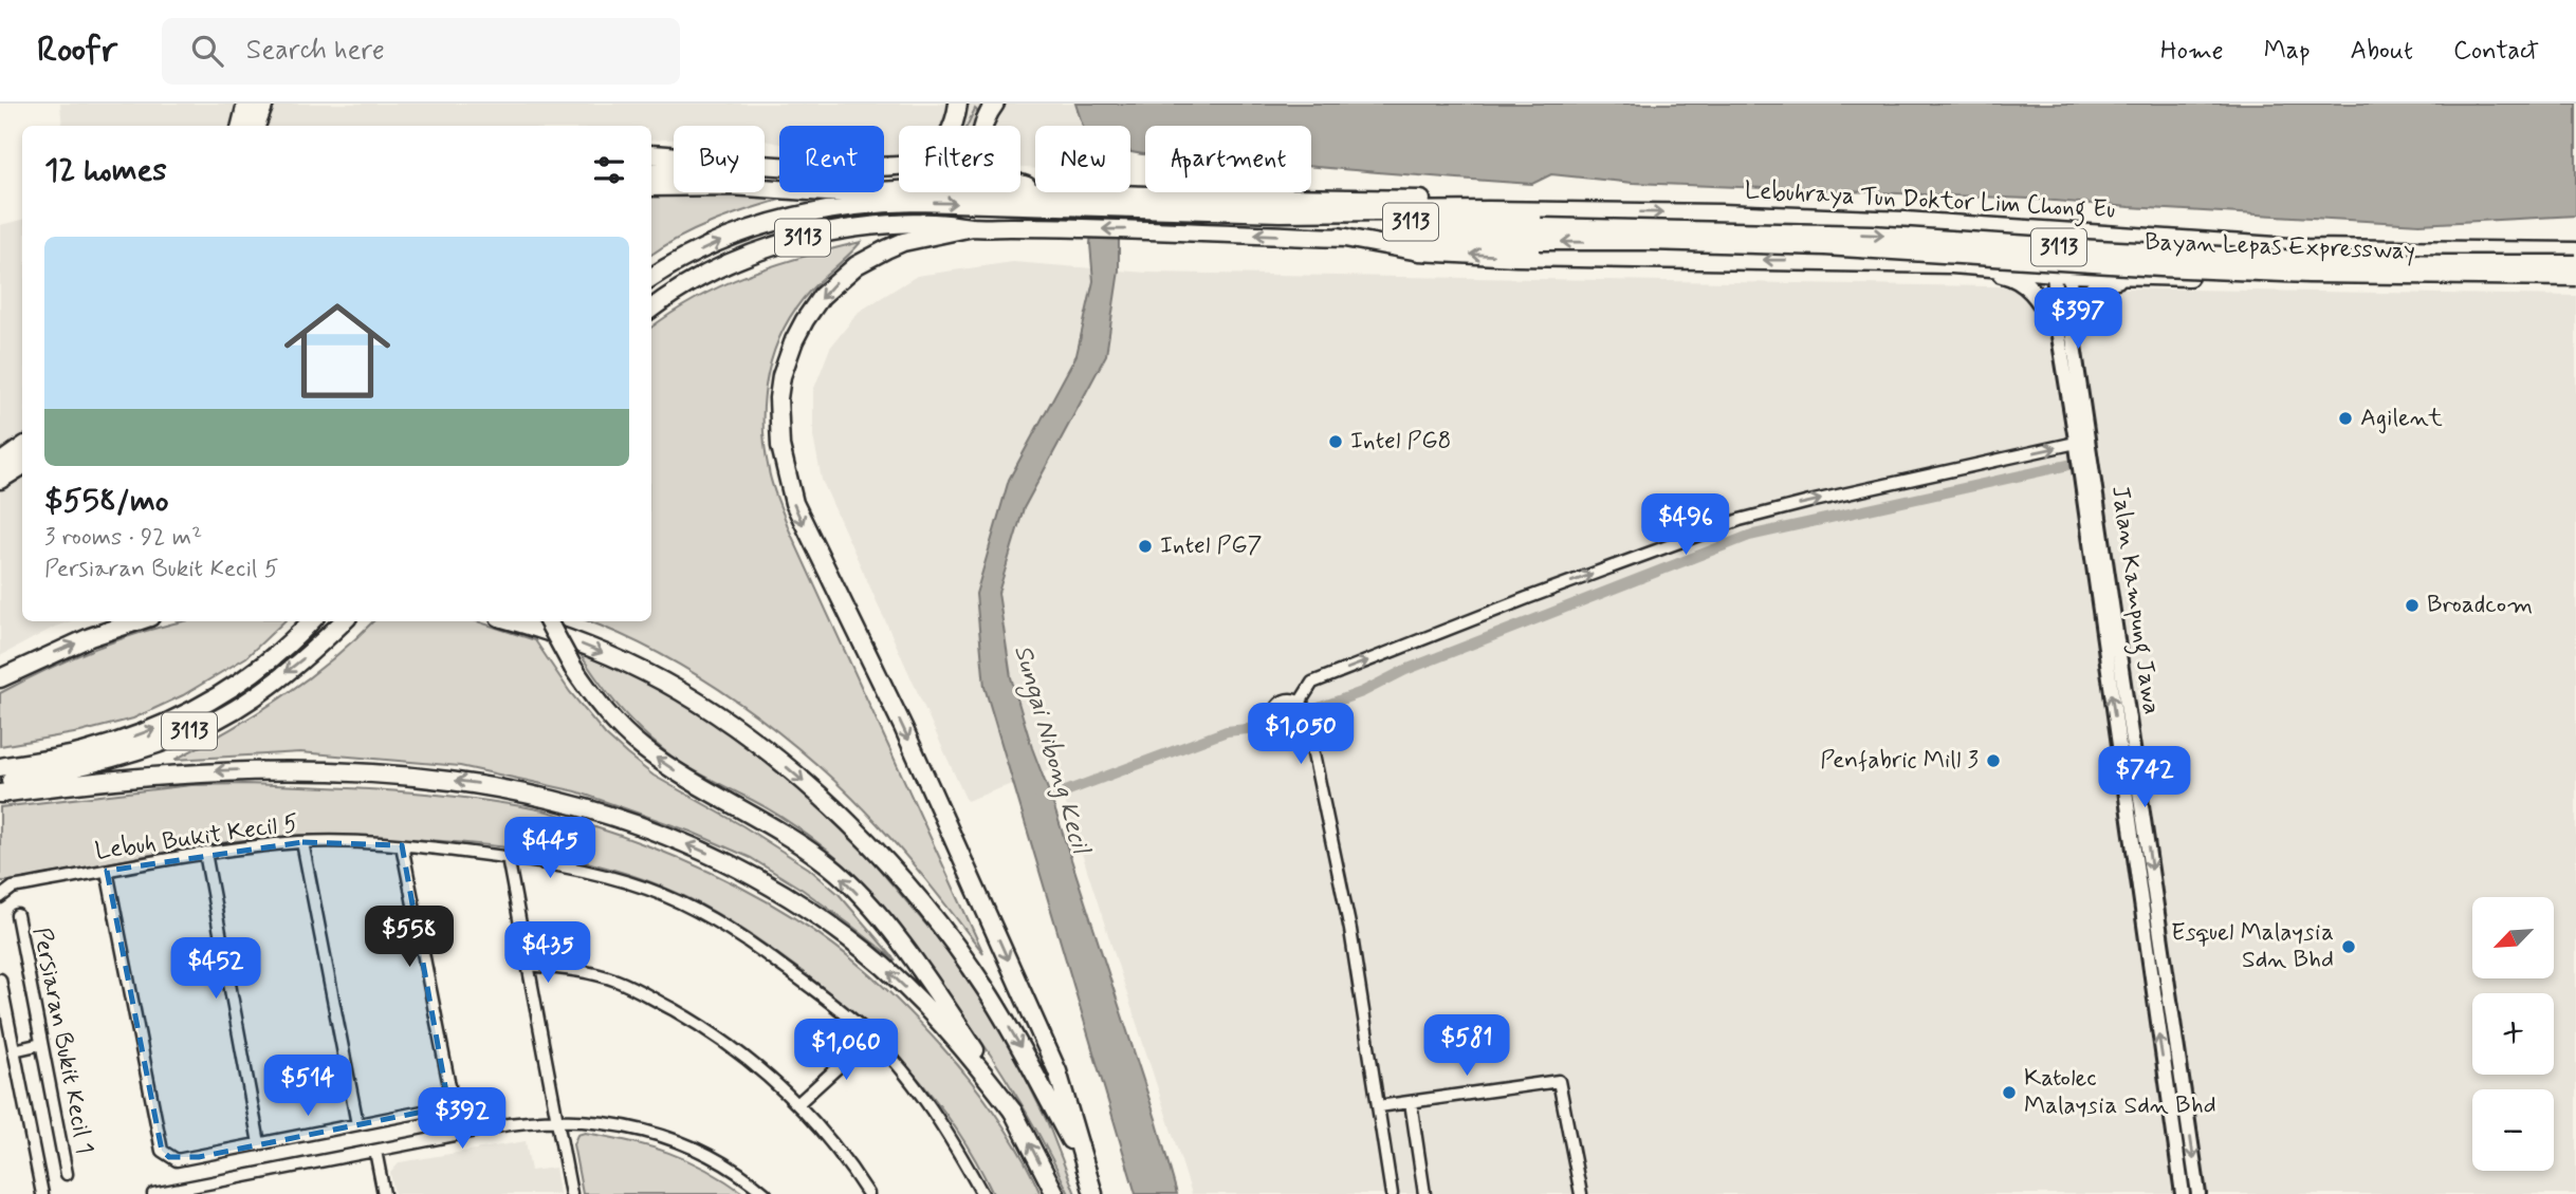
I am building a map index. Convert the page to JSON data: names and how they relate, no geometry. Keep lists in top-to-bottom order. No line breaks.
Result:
{"streets":{"main road":["Lebuhraya Tun Doktor Lim Chong Eu","3113","Bayan Lepas Expressway"],"street":["Jalan Kampung Jawa","Lebuh Bukit Kecil 5","Persiaran Bukit Kecil 1"]},"crossings":[["Lebuhraya Tun Doktor Lim Chong Eu","3113"],["Lebuhraya Tun Doktor Lim Chong Eu","Bayan Lepas Expressway"],["3113","Bayan Lepas Expressway"],["3113","Jalan Kampung Jawa"]],"water":["Sungai Nibong Kecil"],"places":["Agilent","Intel PG8","Intel PG7","Broadcom","Penfabric Mill 3","Esquel Malaysia Sdn Bhd","Katolec Malaysia Sdn Bhd"],"north":"bottom left","page":{"header":"Roofr","search":"Search here","nav":["Home","Map","About","Contact"],"chip":["Buy","Rent","Filters","New","Apartment"],"heading":"12 homes","list":[{"name":"$558/mo","note":"3 rooms · 92 m² · Persiaran Bukit Kecil 5"}],"price":["$397","$496","$1,050","$742","$445","$558","$435","$452","$581","$1,060","$514","$392"],"map_buttons":["+","−"]}}
